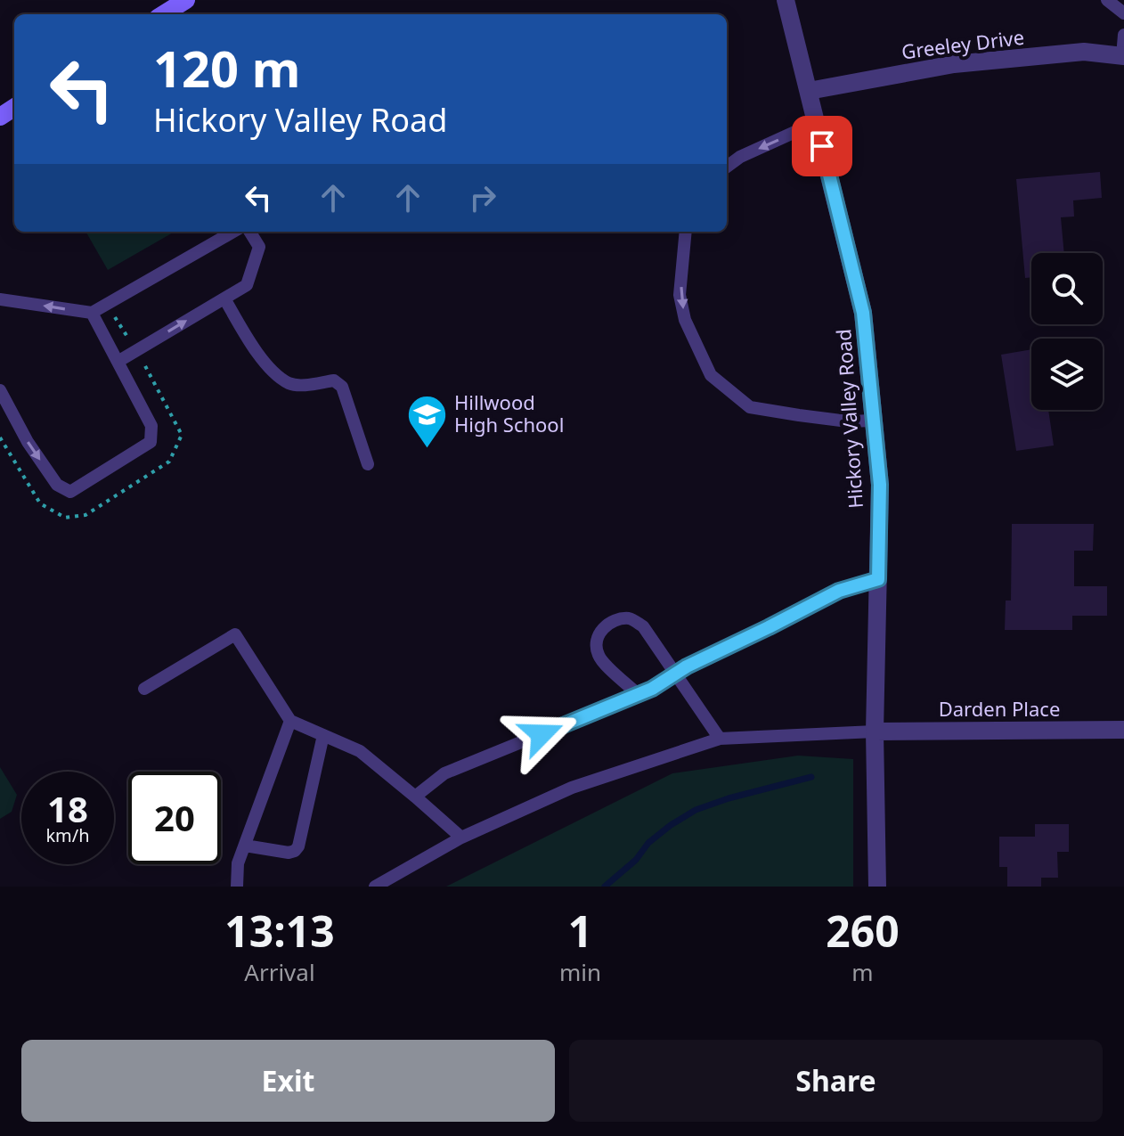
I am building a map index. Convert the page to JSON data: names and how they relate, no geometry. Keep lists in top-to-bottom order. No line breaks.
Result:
{"streets":{"street":["Greeley Drive","Hickory Valley Road","Darden Place"]},"crossings":[["Greeley Drive","Hickory Valley Road"],["Hickory Valley Road","Darden Place"]],"places":{"school or university":["Hillwood High School"]},"page":{"turn":["120 m","Hickory Valley Road"],"speed":"18 km/h","limit":"20","eta":["13:13","Arrival","1","min","260","m"],"buttons":["Exit","Share"]}}
